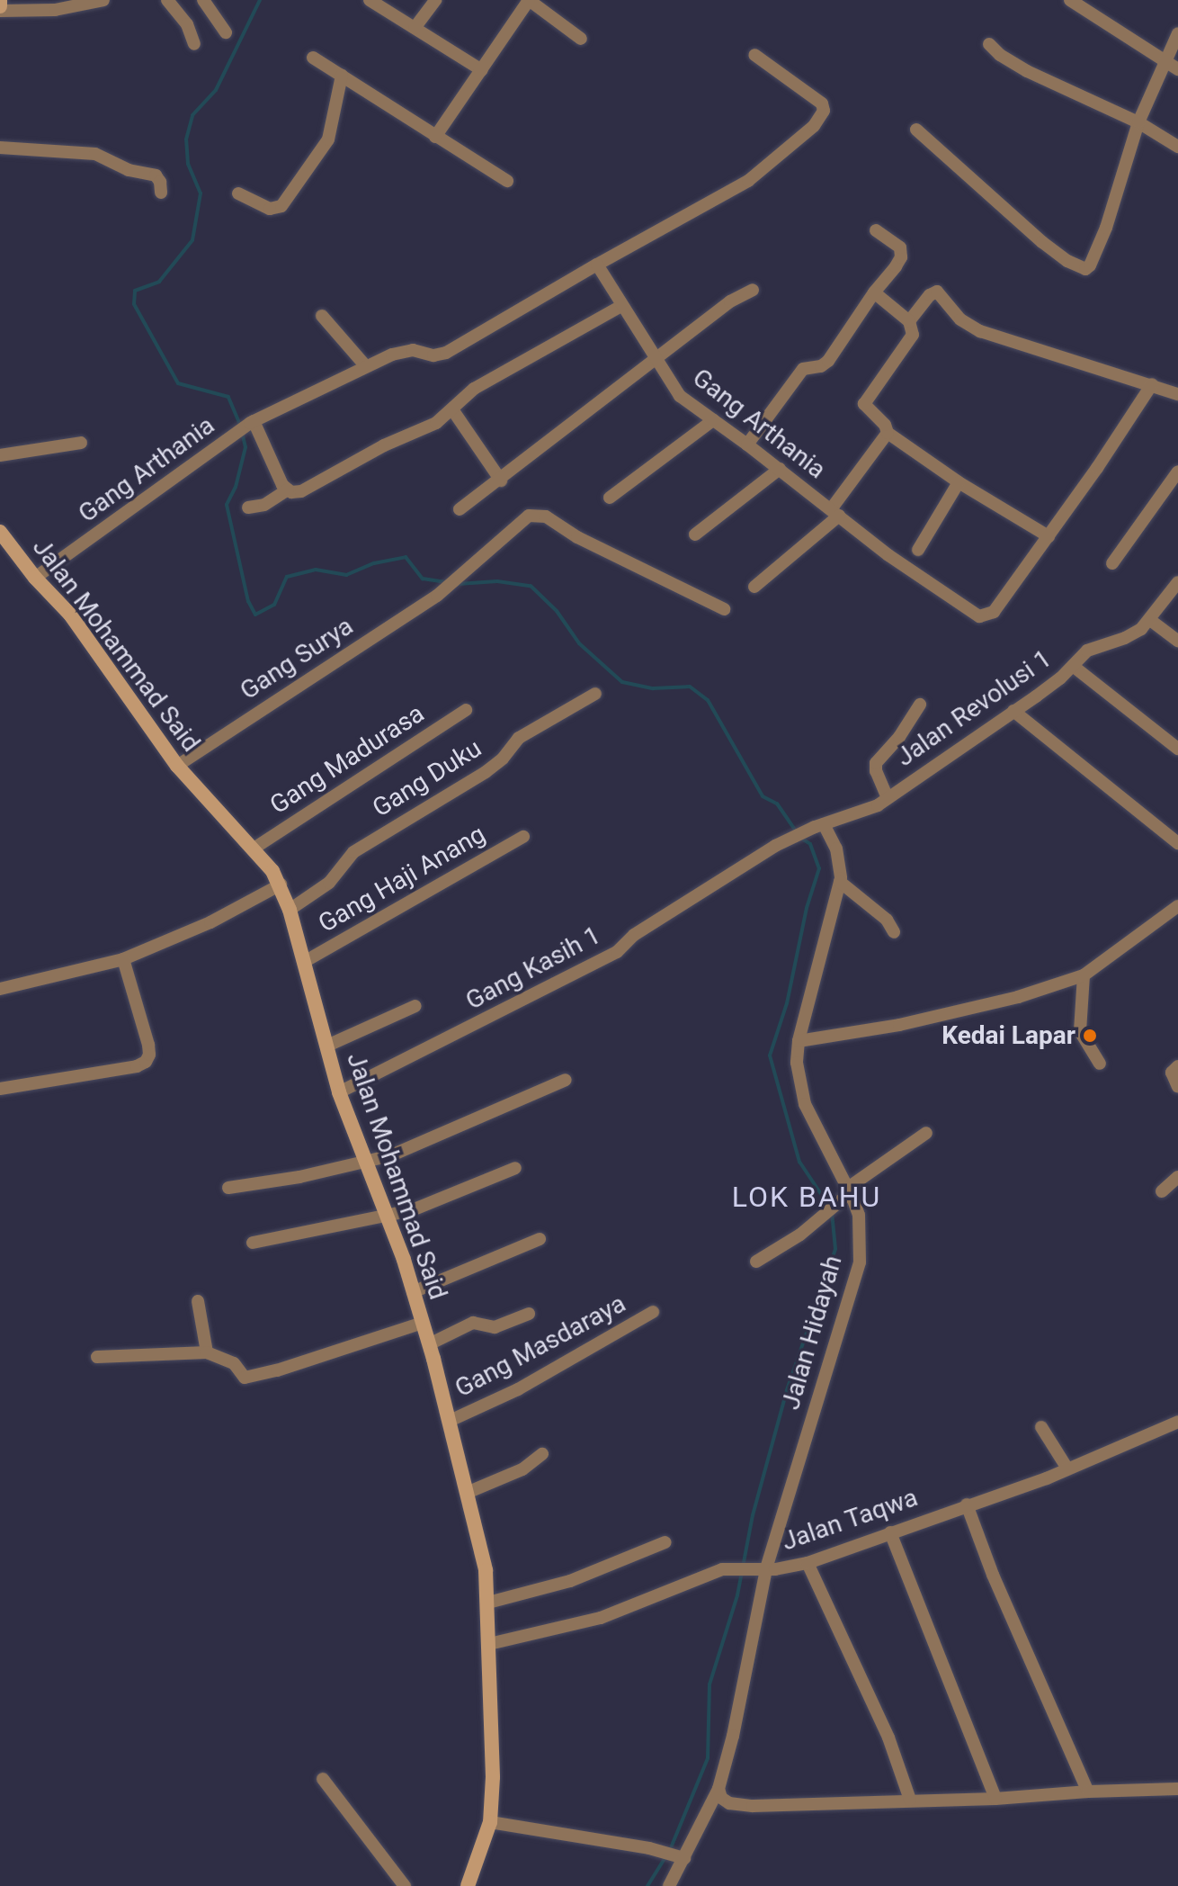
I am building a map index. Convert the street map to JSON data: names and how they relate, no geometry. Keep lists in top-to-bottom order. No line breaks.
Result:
{"streets":{"street":["Gang Arthania","Jalan Mohammad Said","Gang Surya","Jalan Revolusi 1","Gang Madurasa","Gang Duku","Gang Haji Anang","Gang Kasih 1","Jalan Hidayah","Gang Masdaraya","Jalan Taqwa"]},"crossings":[["Gang Arthania","Jalan Mohammad Said"],["Jalan Mohammad Said","Gang Surya"],["Jalan Mohammad Said","Gang Madurasa"],["Jalan Mohammad Said","Gang Duku"],["Jalan Mohammad Said","Gang Haji Anang"],["Jalan Mohammad Said","Gang Kasih 1"],["Jalan Mohammad Said","Gang Masdaraya"],["Jalan Mohammad Said","Jalan Taqwa"],["Jalan Revolusi 1","Gang Kasih 1"],["Jalan Revolusi 1","Jalan Hidayah"],["Gang Kasih 1","Jalan Hidayah"],["Jalan Hidayah","Jalan Taqwa"]],"districts":["LOK BAHU"],"places":["Kedai Lapar"]}
